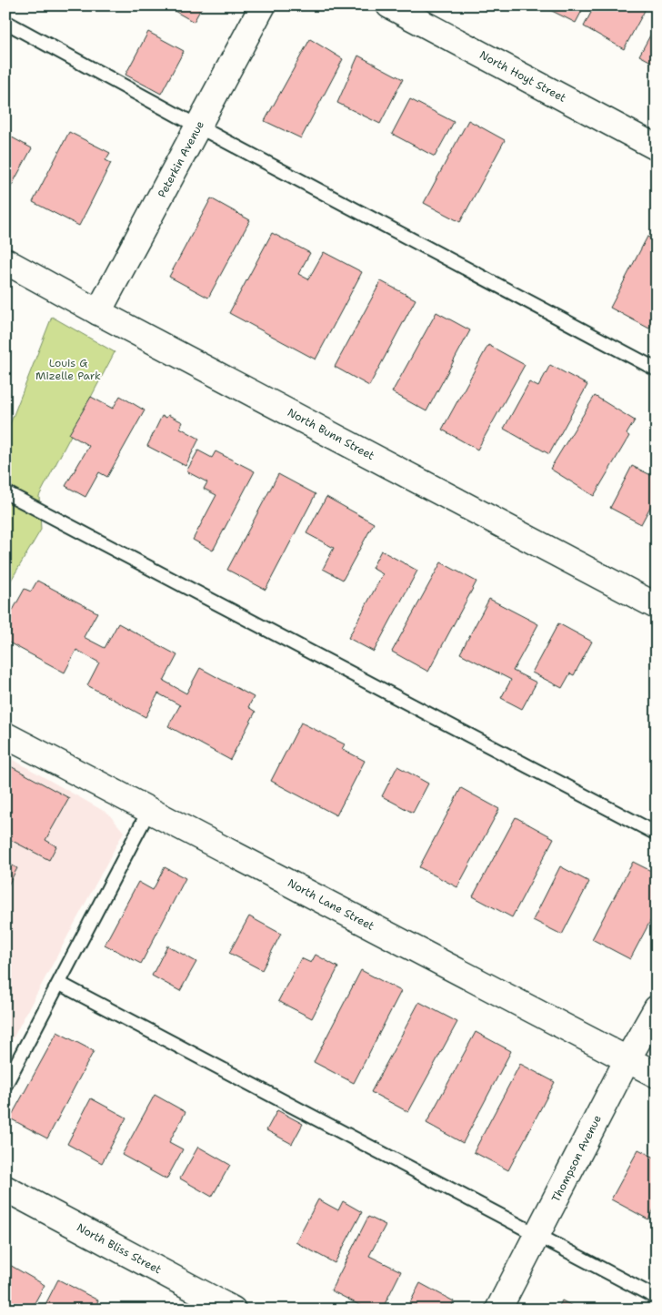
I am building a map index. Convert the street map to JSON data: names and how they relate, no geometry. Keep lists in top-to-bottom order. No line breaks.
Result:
{"streets":{"street":["North Hoyt Street","Peterkin Avenue","North Bunn Street","North Lane Street","Thompson Avenue","North Bliss Street"]},"crossings":[["Peterkin Avenue","North Bunn Street"],["North Lane Street","Thompson Avenue"]],"parks":["Louis G Mizelle Park"]}
